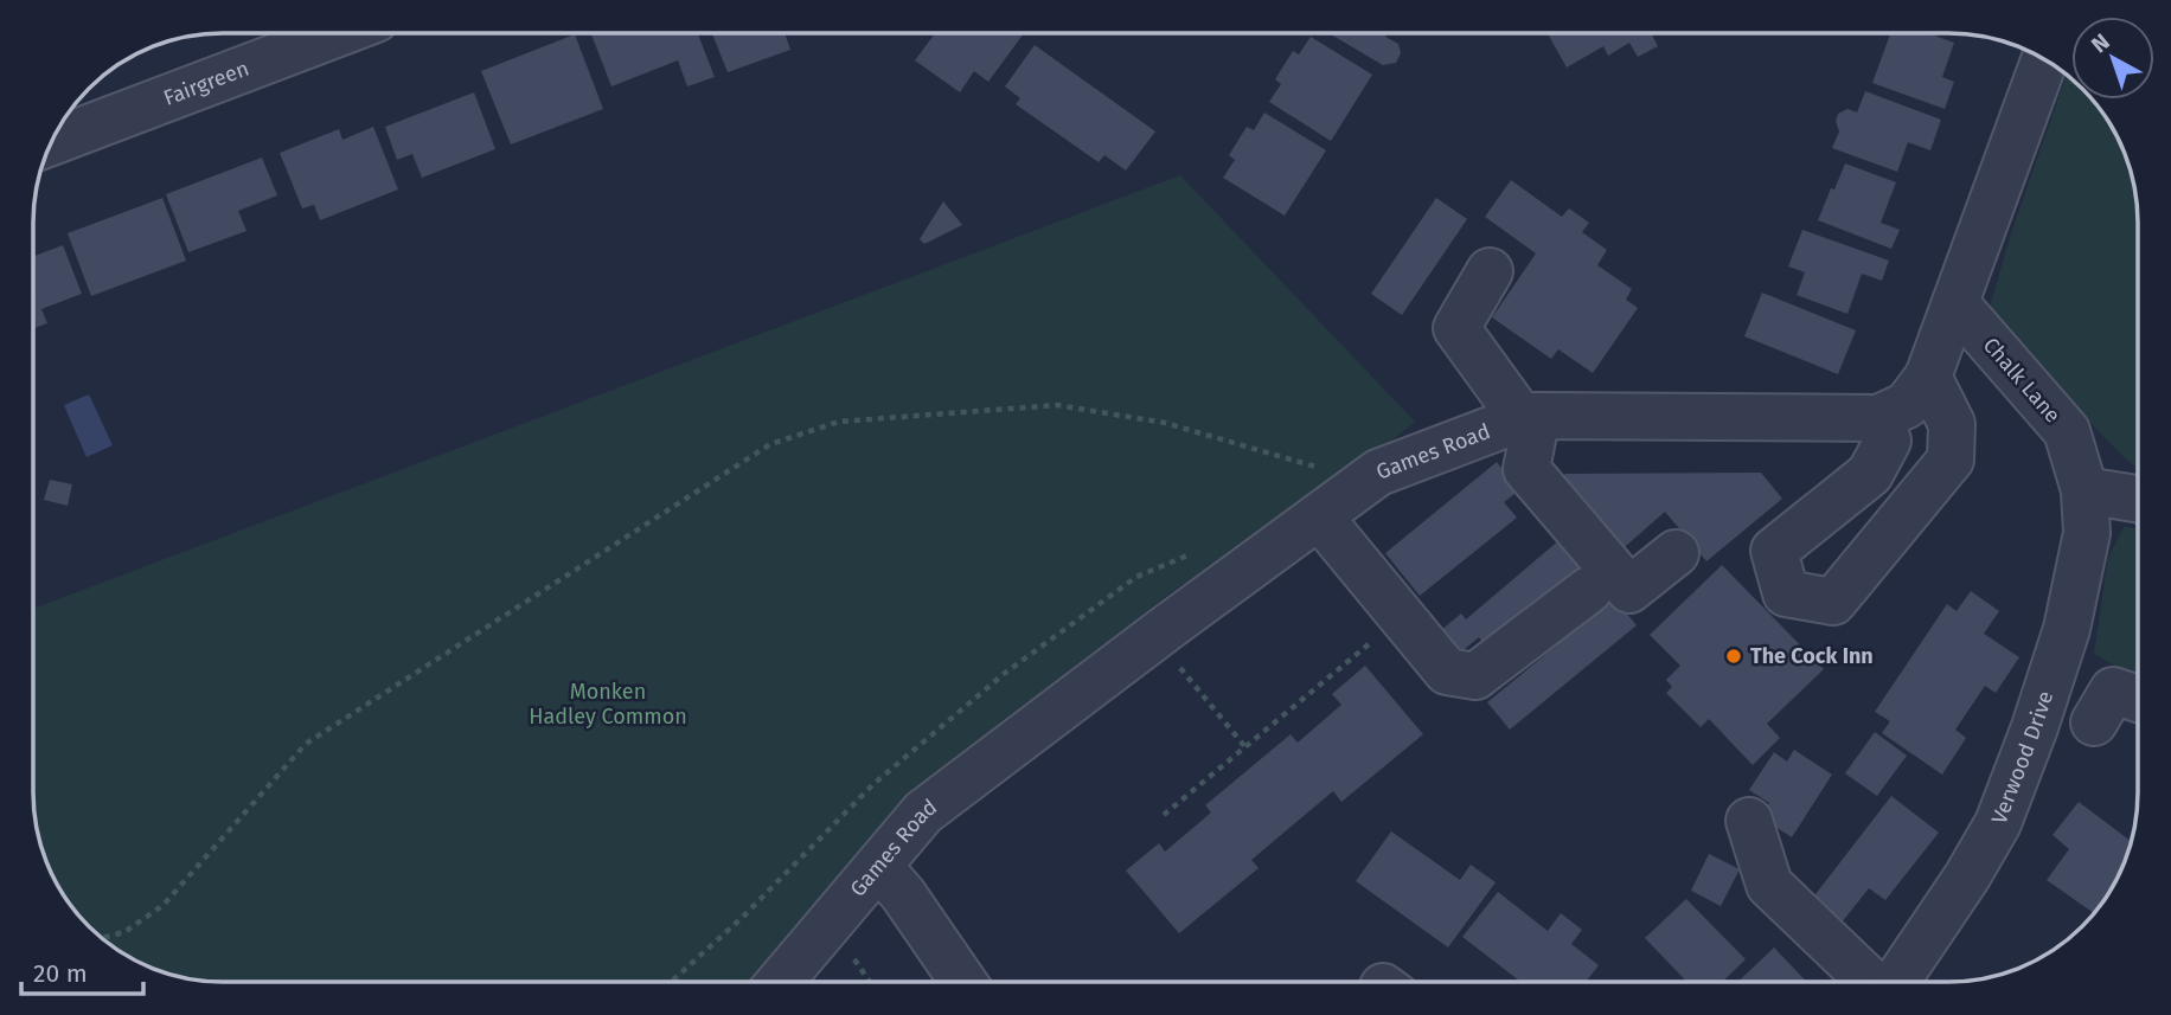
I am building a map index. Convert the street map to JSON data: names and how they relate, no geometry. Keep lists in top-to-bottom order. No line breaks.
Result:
{"streets":{"street":["Fairgreen","Chalk Lane","Games Road","Verwood Drive"]},"crossings":[["Chalk Lane","Verwood Drive"]],"parks":["Monken Hadley Common"],"places":["The Cock Inn"],"scale_bar":"20 m","north":"top left"}
